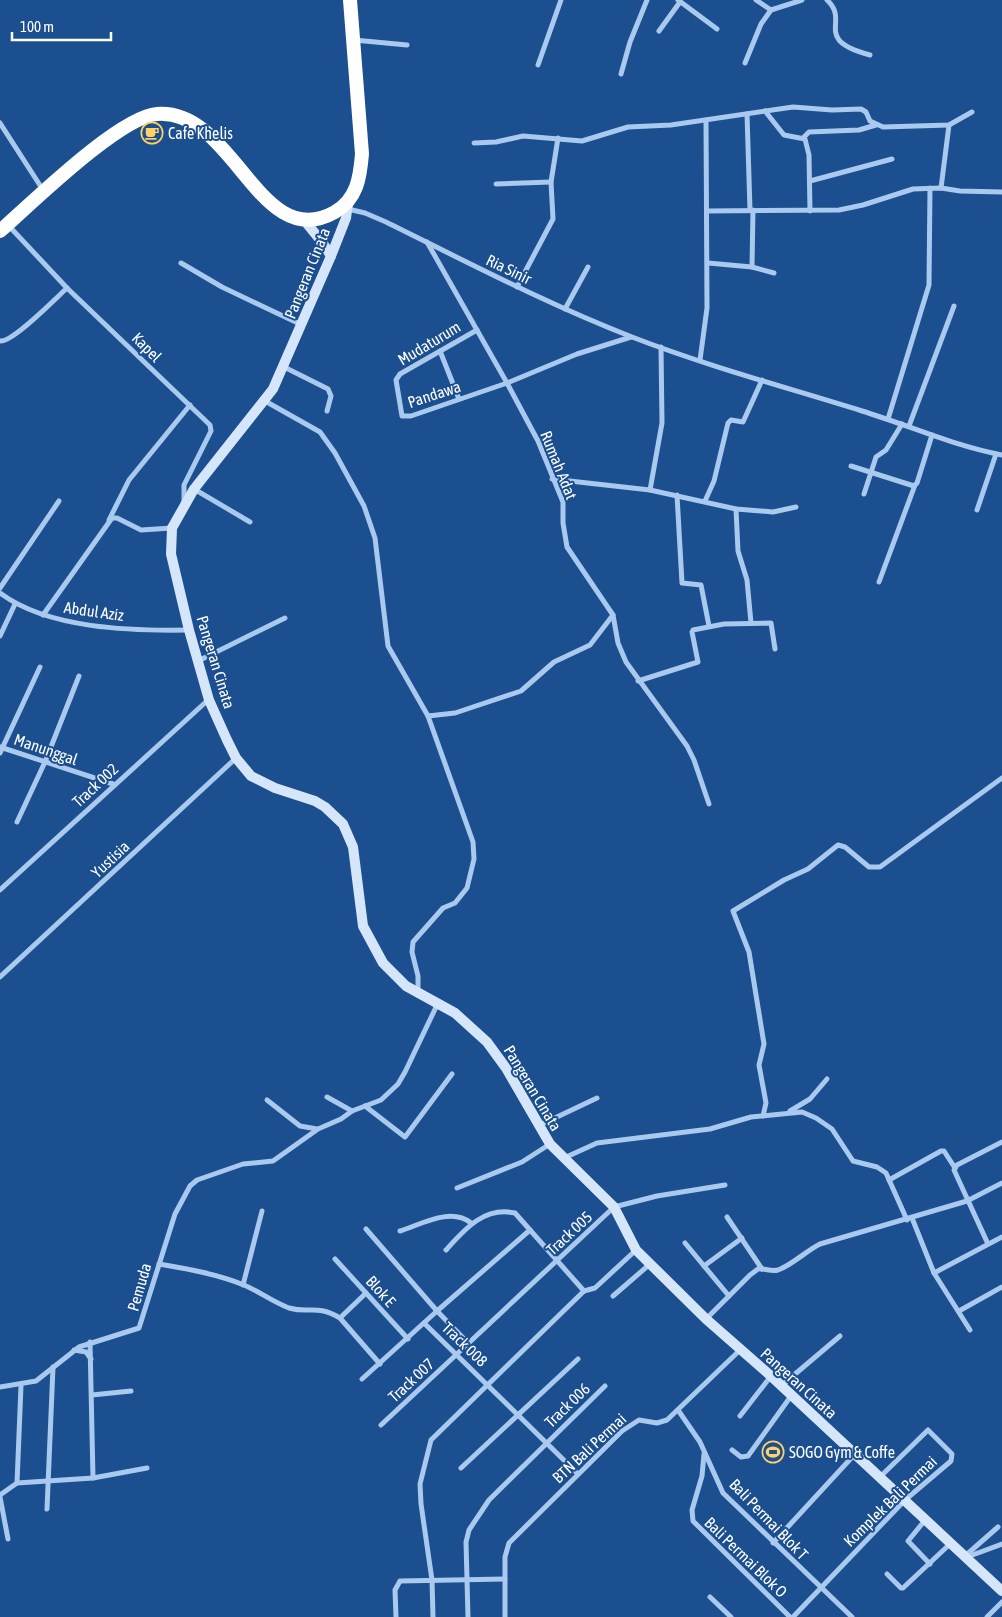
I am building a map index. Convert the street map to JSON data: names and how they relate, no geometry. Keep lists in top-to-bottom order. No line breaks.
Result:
{"streets":{"street":["Ria Sinir","Pangeran Cinata","Mudaturum","Kapel","Pandawa","Rumah Adat","Abdul Aziz","Manunggal","Track 002","Yustisia","Track 005","Pemuda","Blok E","Track 008","Track 007","Track 006","BTN Bali Permai","Komplek Bali Permai","Bali Permai Blok T","Bali Permai Blok O"]},"crossings":[["Ria Sinir","Pangeran Cinata"],["Ria Sinir","Pandawa"],["Ria Sinir","Rumah Adat"],["Pangeran Cinata","Kapel"],["Pangeran Cinata","Abdul Aziz"],["Pangeran Cinata","Track 002"],["Pangeran Cinata","Yustisia"],["Pangeran Cinata","Track 005"],["Pangeran Cinata","BTN Bali Permai"],["Pangeran Cinata","Komplek Bali Permai"],["Mudaturum","Pandawa"],["Mudaturum","Rumah Adat"],["Pandawa","Rumah Adat"],["Manunggal","Track 002"],["Track 005","Track 008"],["Track 005","Track 007"],["Track 008","Track 007"],["Track 008","Track 006"],["Track 008","BTN Bali Permai"],["BTN Bali Permai","Bali Permai Blok T"],["Komplek Bali Permai","Bali Permai Blok T"],["Komplek Bali Permai","Bali Permai Blok O"],["Bali Permai Blok T","Bali Permai Blok O"]],"places":{"cafe":["Cafe Khelis"],"sports":["SOGO Gym & Coffe"]},"scale_bar":"100 m"}
